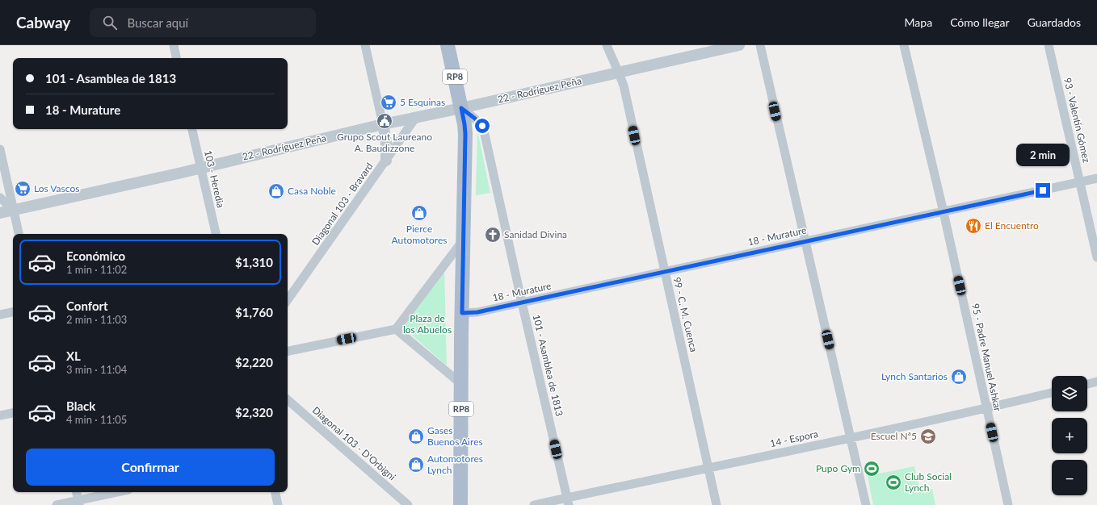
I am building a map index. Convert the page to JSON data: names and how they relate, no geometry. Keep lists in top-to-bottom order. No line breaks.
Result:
{"streets":{"main road":["RP8"],"street":["22 - Rodríguez Peña","93 - Valentín Gómez","103 - Heredia","Diagonal 103 - Bravard","18 - Murature","99 - C. M. Cuenca","95 - Padre Manuel Ashkar","101 - Asamblea de 1813","14 - Espora","Diagonal 103 - D'Orbigni"]},"crossings":[["RP8","22 - Rodríguez Peña"],["RP8","18 - Murature"],["RP8","101 - Asamblea de 1813"],["22 - Rodríguez Peña","103 - Heredia"],["22 - Rodríguez Peña","Diagonal 103 - Bravard"],["22 - Rodríguez Peña","99 - C. M. Cuenca"],["22 - Rodríguez Peña","101 - Asamblea de 1813"],["93 - Valentín Gómez","18 - Murature"],["18 - Murature","99 - C. M. Cuenca"],["18 - Murature","95 - Padre Manuel Ashkar"],["18 - Murature","101 - Asamblea de 1813"],["99 - C. M. Cuenca","14 - Espora"],["95 - Padre Manuel Ashkar","14 - Espora"],["101 - Asamblea de 1813","14 - Espora"]],"parks":["Plaza de los Abuelos"],"places":{"supermarket":["5 Esquinas","Los Vascos"],"public building":["Grupo Scout Laureano A. Baudizzone"],"shop":["Casa Noble","Pierce Automotores","Lynch Santarios","Gases Buenos Aires","Automotores Lynch"],"restaurant":["El Encuentro"],"church":["Sanidad Divina"],"school or university":["Escuel Nª5"],"sports":["Pupo Gym","Club Social Lynch"]},"page":{"header":"Cabway","search":"Buscar aquí","nav":["Mapa","Cómo llegar","Guardados"],"banner":["101 - Asamblea de 1813","18 - Murature"],"bubble":"2 min","list":[{"name":"Económico","note":"1 min · 11:02","value":"$1,310"},{"name":"Confort","note":"2 min · 11:03","value":"$1,760"},{"name":"XL","note":"3 min · 11:04","value":"$2,220"},{"name":"Black","note":"4 min · 11:05","value":"$2,320"}],"map_buttons":["+","−"],"buttons":"Confirmar"}}
